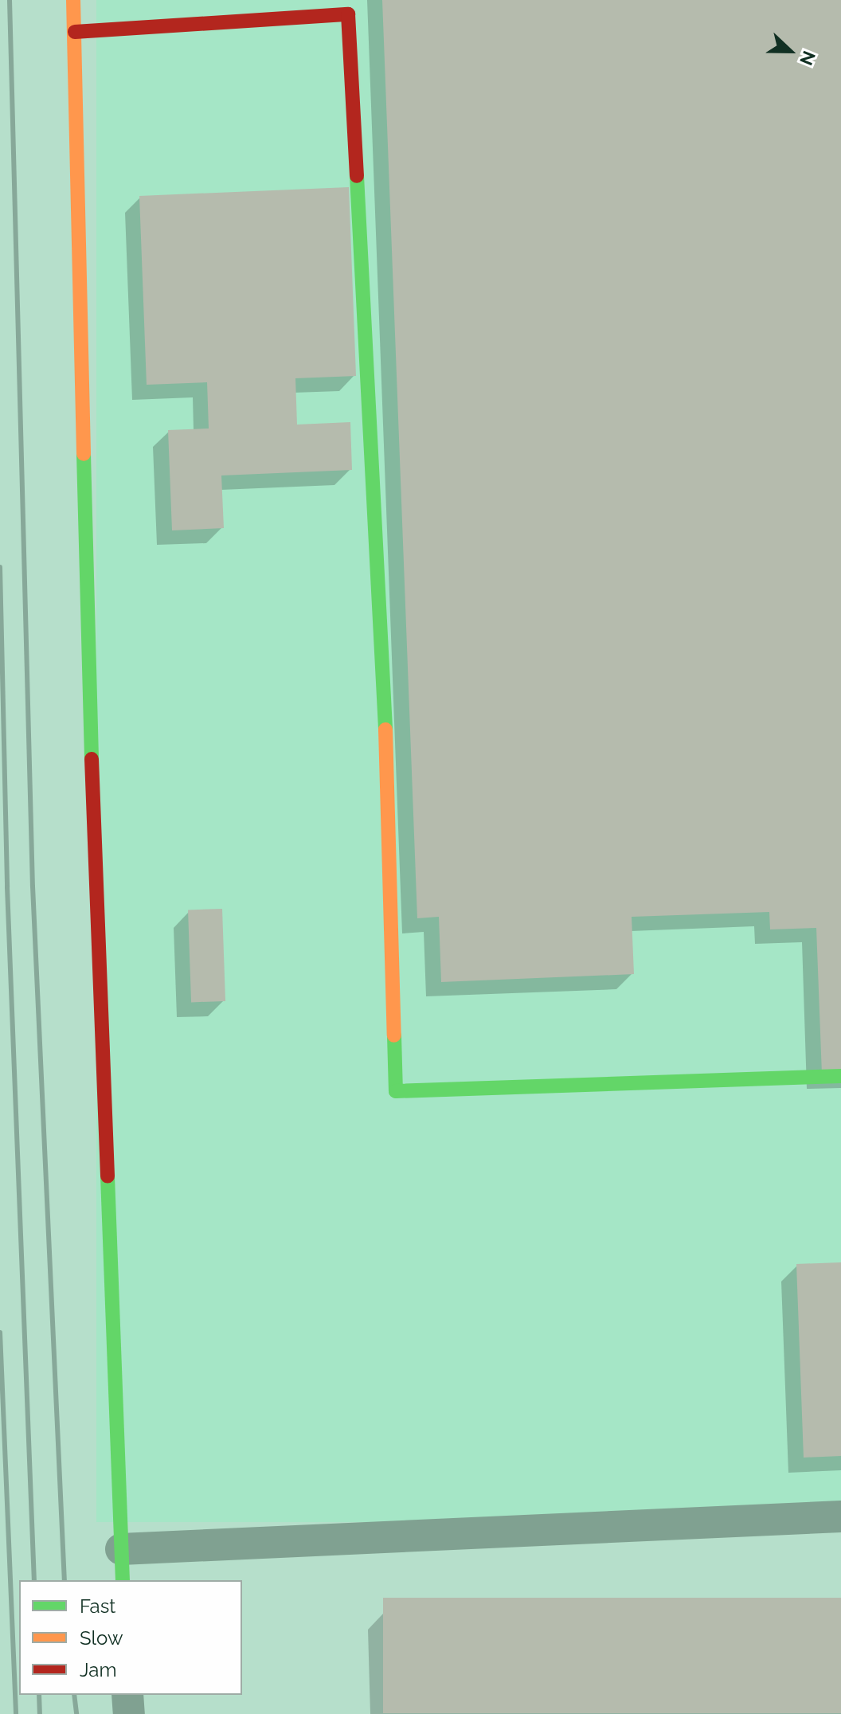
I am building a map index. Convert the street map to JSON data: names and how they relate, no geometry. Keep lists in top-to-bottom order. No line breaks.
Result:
{"legend":["Fast","Slow","Jam"],"north":"right"}
